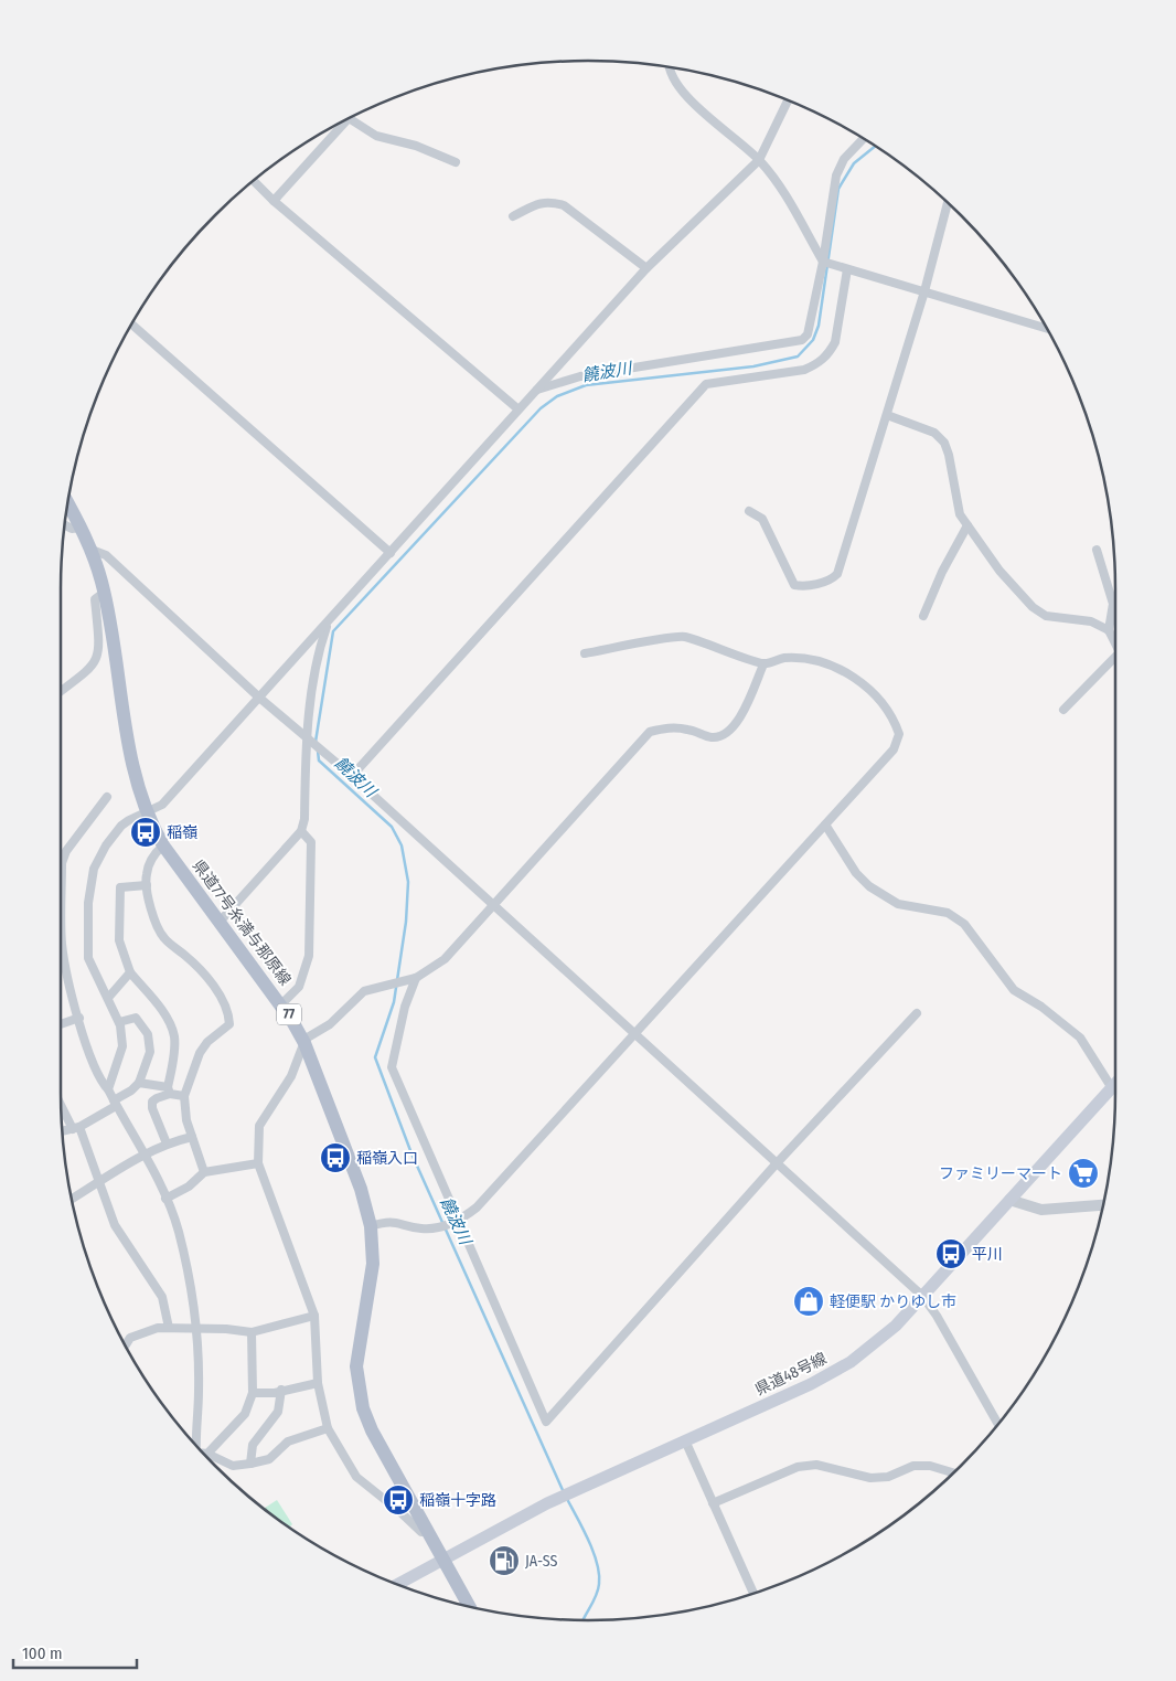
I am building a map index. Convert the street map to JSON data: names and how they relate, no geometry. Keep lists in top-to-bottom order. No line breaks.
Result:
{"streets":{"main road":["県道77号糸満与那原線","77","県道48号線"]},"crossings":[["県道77号糸満与那原線","県道48号線"]],"water":["饒波川"],"places":{"bus stop":["稲嶺","稲嶺入口","平川","稲嶺十字路"],"supermarket":["ファミリーマート"],"shop":["軽便駅 かりゆし市"],"fuel station":["JA-SS"]},"scale_bar":"100 m"}
